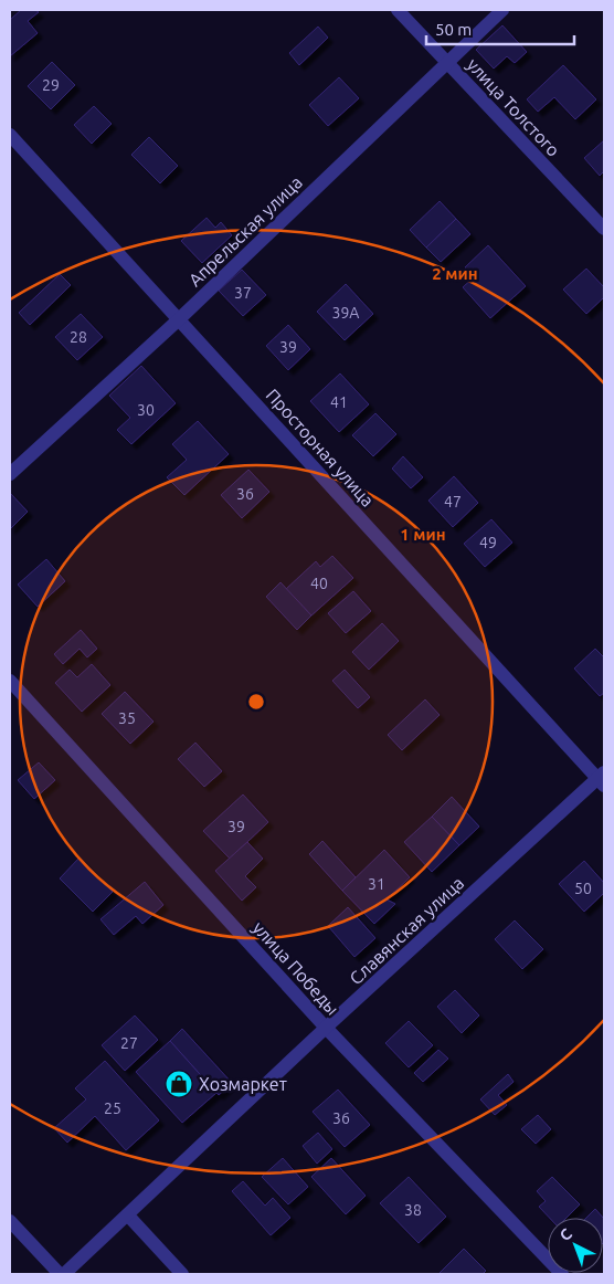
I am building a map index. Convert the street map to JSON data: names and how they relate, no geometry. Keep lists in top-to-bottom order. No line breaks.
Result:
{"streets":{"street":["улица Толстого","Апрельская улица","Просторная улица","Славянская улица","улица Победы"]},"crossings":[["улица Толстого","Апрельская улица"],["Апрельская улица","Просторная улица"],["Просторная улица","Славянская улица"],["Славянская улица","улица Победы"]],"places":{"shop":["Хозмаркет"]},"house_numbers":["29","37","39А","28","39","41","30","36","47","49","40","35","39","31","50","27","25","36","38"],"scale_bar":"50 m","north":"top left","rings":["2 мин","1 мин"]}
